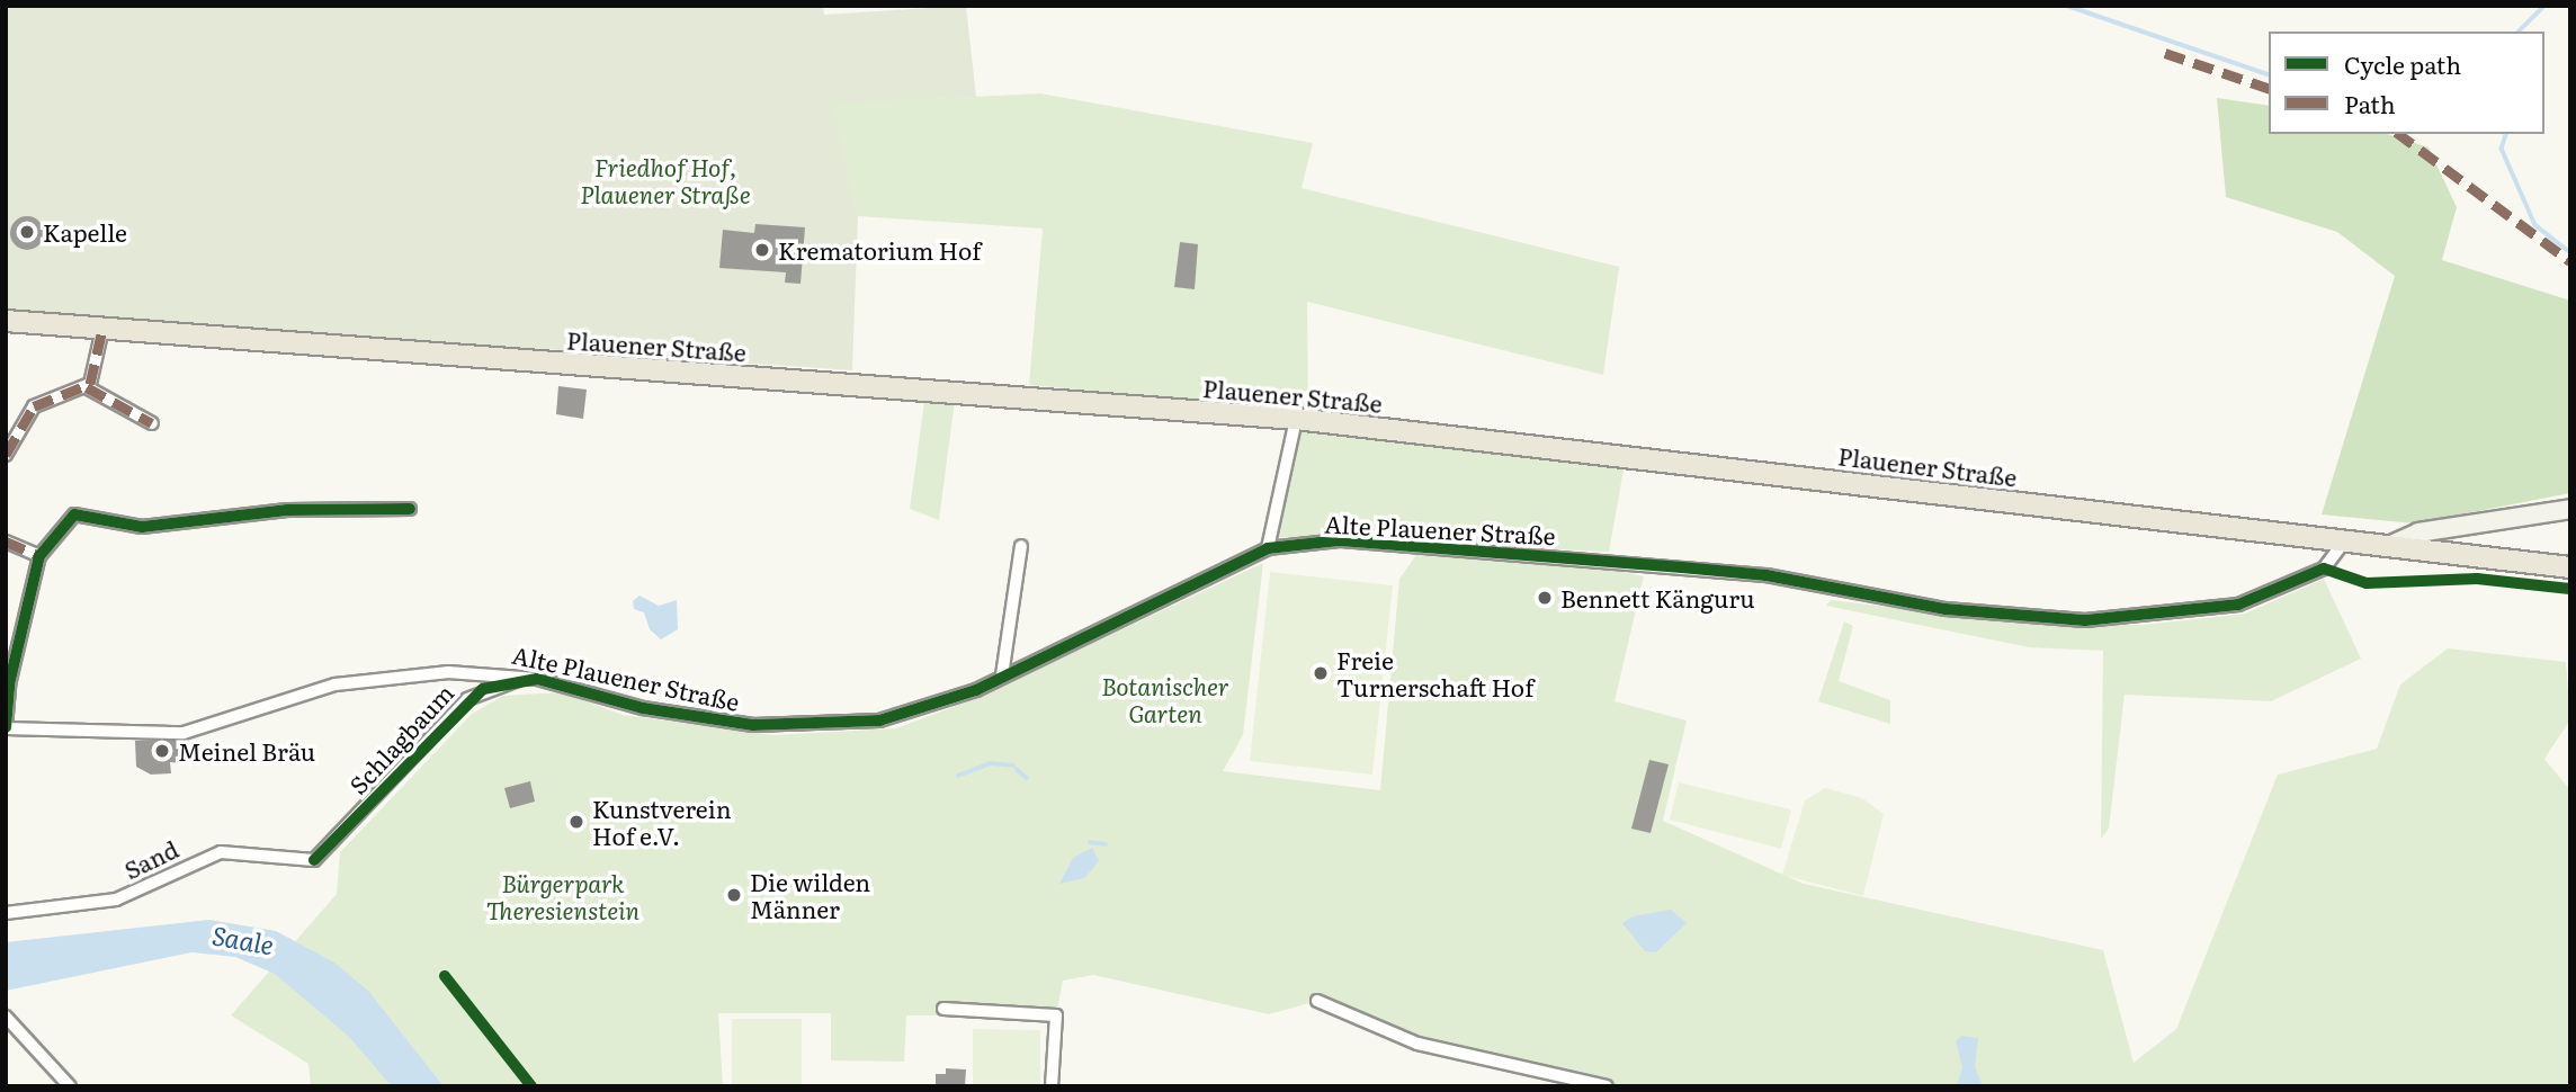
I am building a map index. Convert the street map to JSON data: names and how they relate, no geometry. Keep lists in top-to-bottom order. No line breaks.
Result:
{"streets":{"main road":["Plauener Straße"],"street":["Alte Plauener Straße","Schlagbaum","Sand"]},"crossings":[["Plauener Straße","Alte Plauener Straße"],["Alte Plauener Straße","Schlagbaum"],["Schlagbaum","Sand"]],"water":["Saale"],"parks":["Friedhof Hof, Plauener Straße","Botanischer Garten","Bürgerpark Theresienstein"],"places":["Kapelle","Krematorium Hof","Bennett Känguru","Freie Turnerschaft Hof","Meinel Bräu","Kunstverein Hof e.V.","Die wilden Männer"],"legend":["Cycle path","Path"]}
